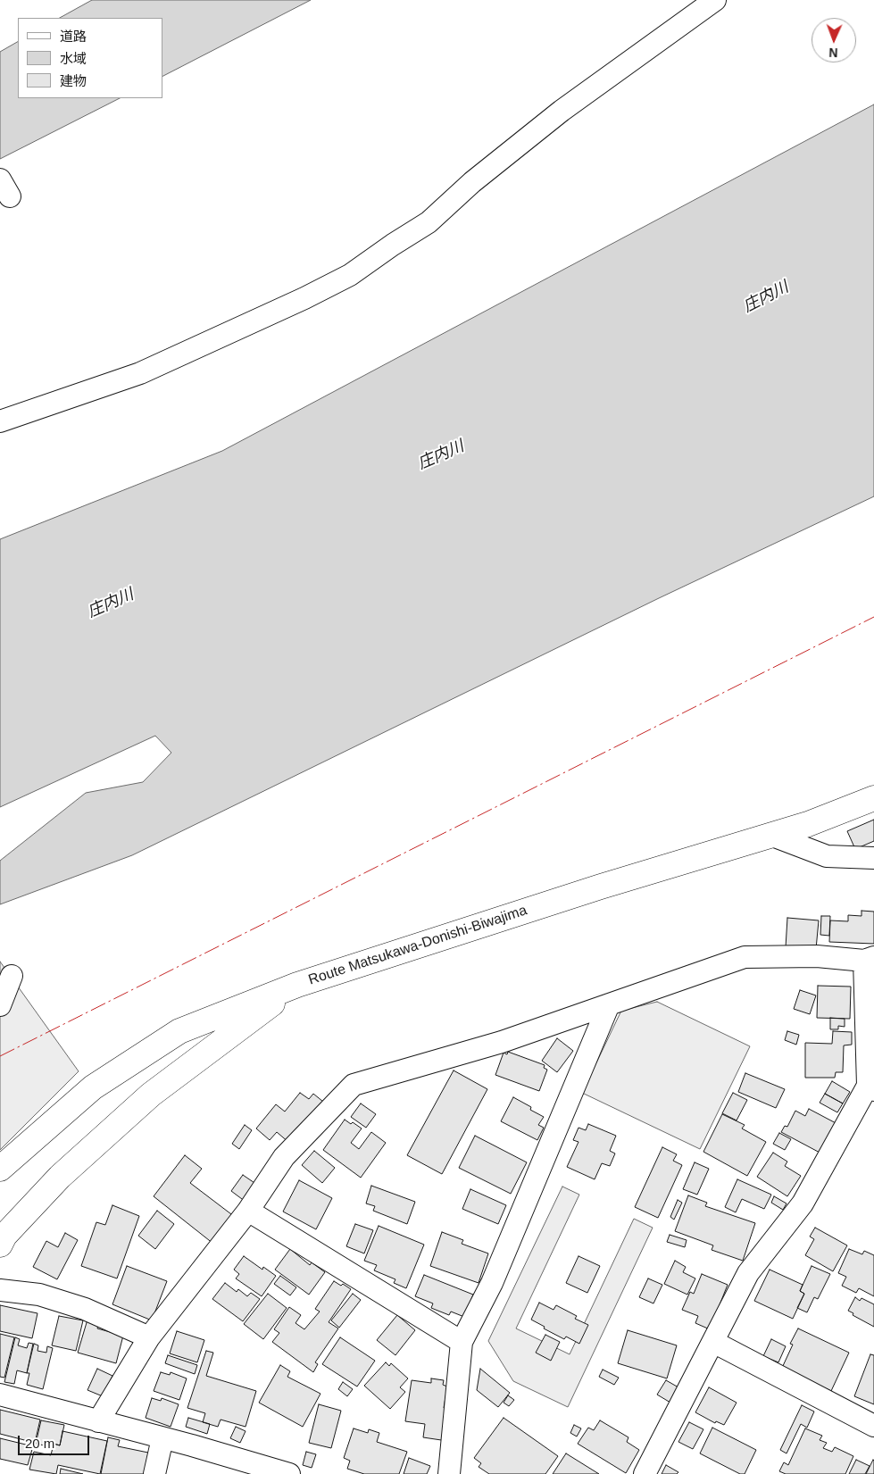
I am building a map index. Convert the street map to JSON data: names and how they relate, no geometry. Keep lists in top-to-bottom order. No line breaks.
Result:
{"streets":{"main road":["Route Matsukawa-Donishi-Biwajima"]},"water":["庄内川"],"legend":["道路","水域","建物"],"scale_bar":"20 m","north":"bottom"}
